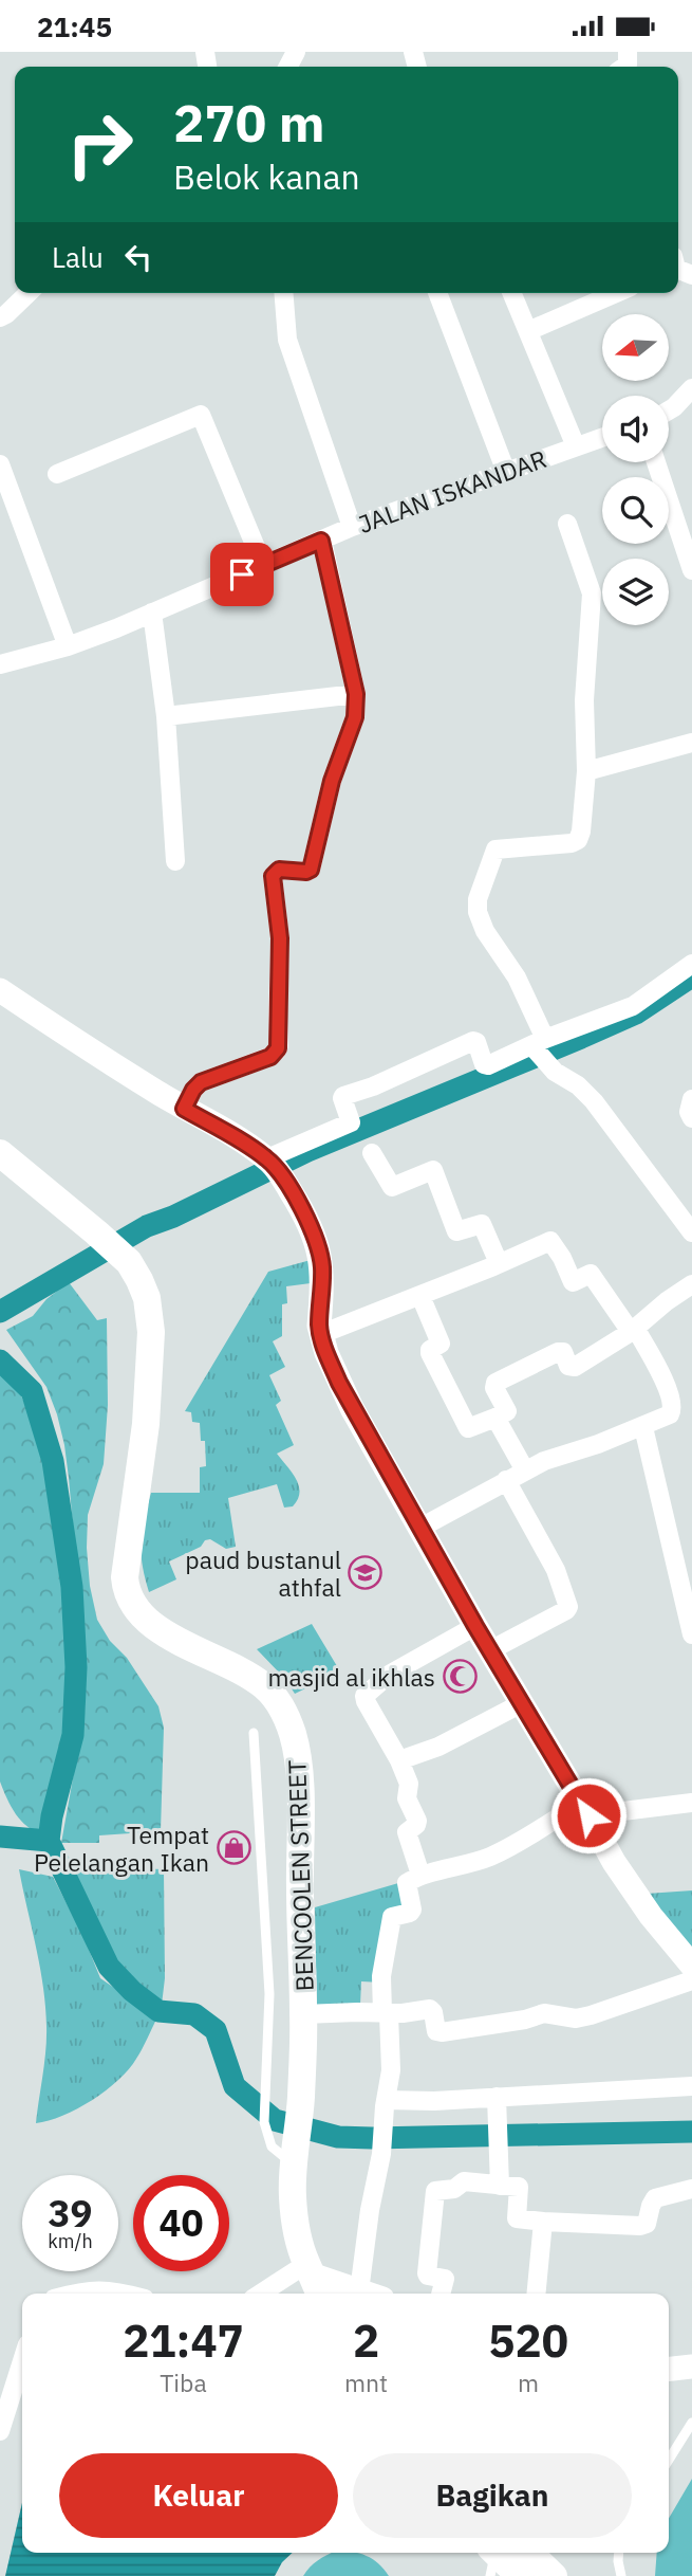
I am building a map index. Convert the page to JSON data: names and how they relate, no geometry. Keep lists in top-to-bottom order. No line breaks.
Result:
{"streets":{"main road":["BENCOOLEN STREET"],"street":["JALAN ISKANDAR"]},"places":{"school or university":["paud bustanul athfal"],"mosque":["masjid al ikhlas"],"shop":["Tempat Pelelangan Ikan"]},"north":"left","page":{"status":"21:45","turn":["270 m","Belok kanan"],"then":"Lalu","speed":"39 km/h","limit":"40","eta":["21:47","Tiba","2","mnt","520","m"],"buttons":["Keluar","Bagikan"]}}
